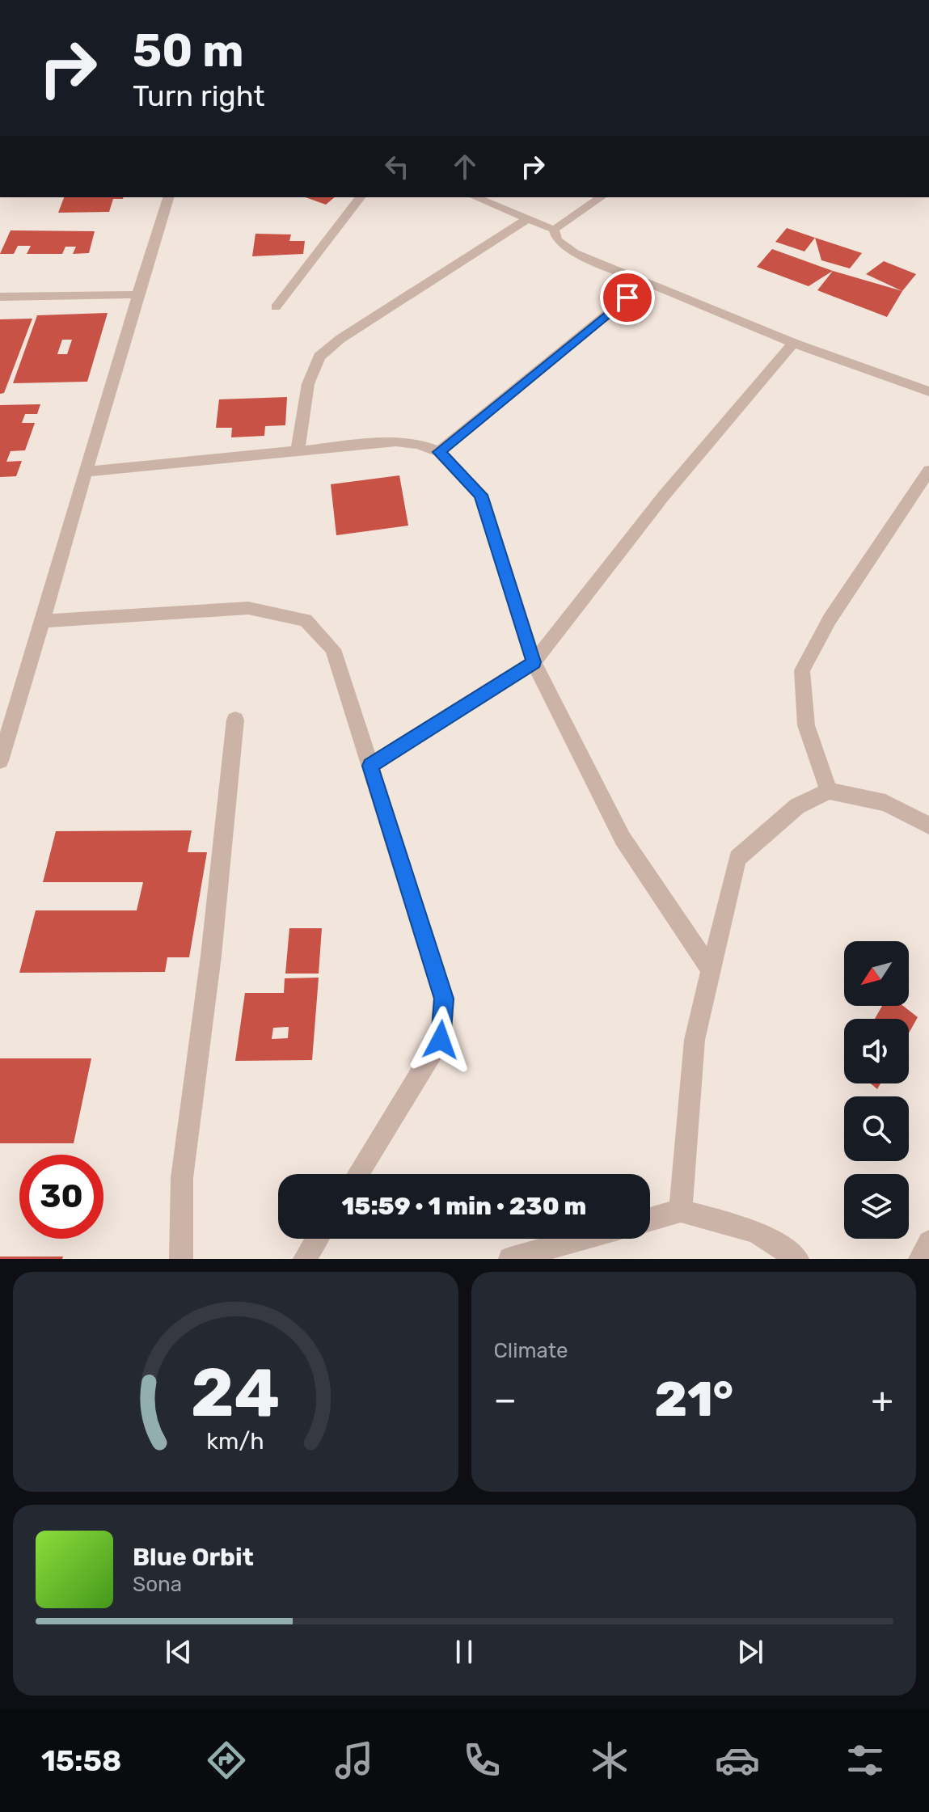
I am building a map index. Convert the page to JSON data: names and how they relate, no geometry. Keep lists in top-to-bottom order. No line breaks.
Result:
{"north":"bottom left","page":{"turn":["50 m","Turn right"],"limit":"30","trip":"15:59 · 1 min · 230 m","tile":"Climate","heat":["−","21°","+"],"song":["Blue Orbit","Sona"],"tabs":"15:58","gauge":["24","km/h"]}}
